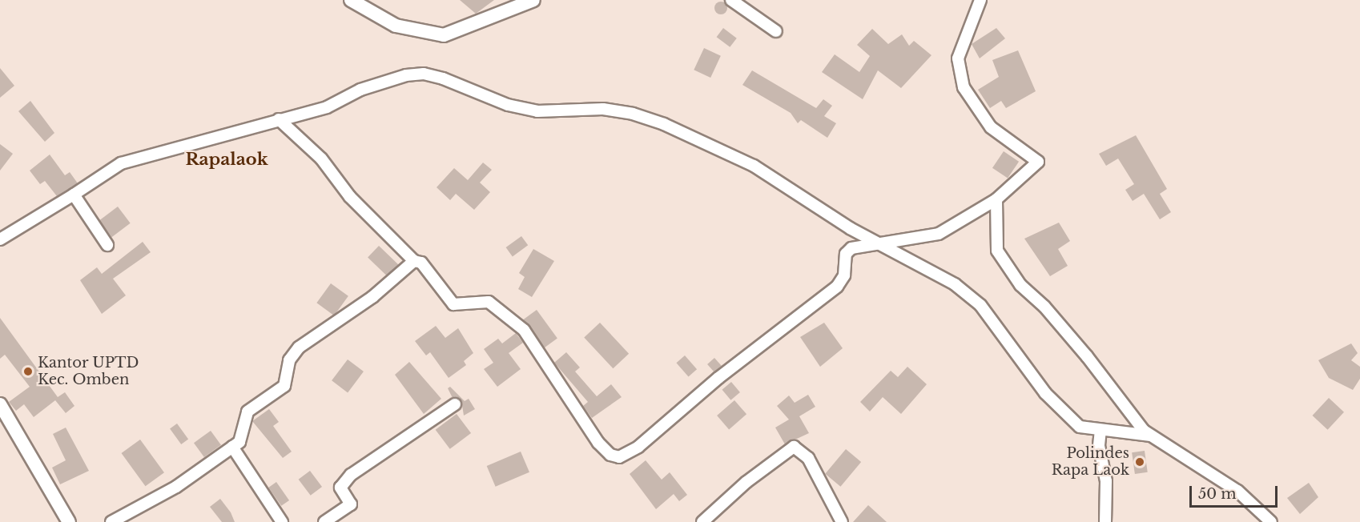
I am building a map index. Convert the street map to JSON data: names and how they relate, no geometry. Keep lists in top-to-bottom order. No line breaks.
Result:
{"districts":["Rapalaok"],"places":["Kantor UPTD Kec. Omben","Polindes Rapa Laok"],"scale_bar":"50 m"}
